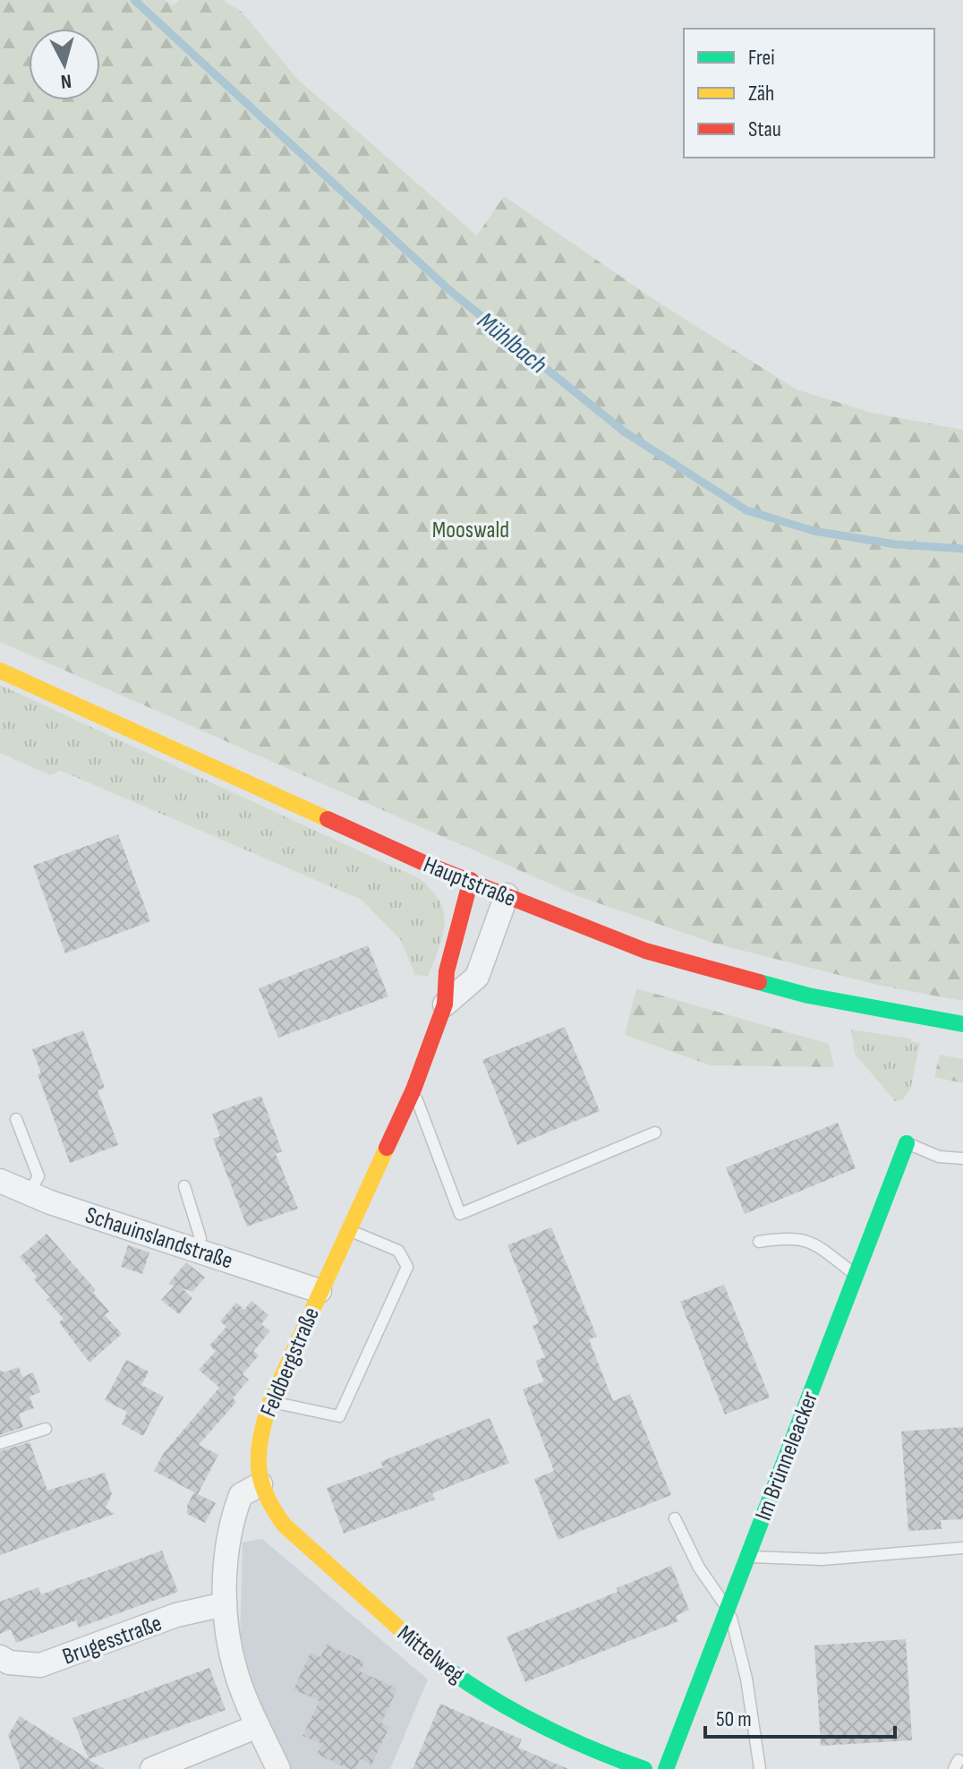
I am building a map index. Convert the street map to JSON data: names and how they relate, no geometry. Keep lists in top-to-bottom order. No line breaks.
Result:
{"streets":{"street":["Hauptstraße","Schauinslandstraße","Feldbergstraße","Im Brünneleacker","Brugesstraße","Mittelweg"]},"crossings":[["Hauptstraße","Feldbergstraße"],["Schauinslandstraße","Feldbergstraße"],["Feldbergstraße","Mittelweg"]],"water":["Mühlbach"],"parks":["Mooswald"],"legend":["Frei","Zäh","Stau"],"scale_bar":"50 m","north":"bottom"}
